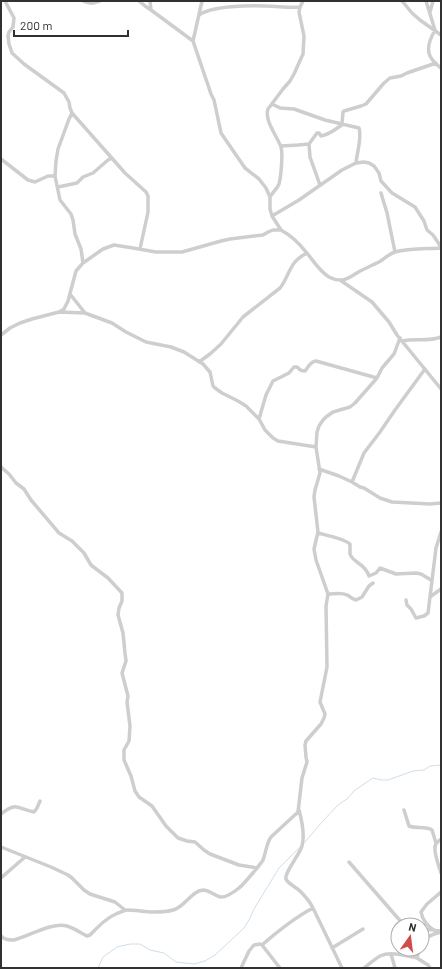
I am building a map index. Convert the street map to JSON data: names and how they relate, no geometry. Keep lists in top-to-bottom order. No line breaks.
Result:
{"scale_bar":"200 m","north":"top"}
